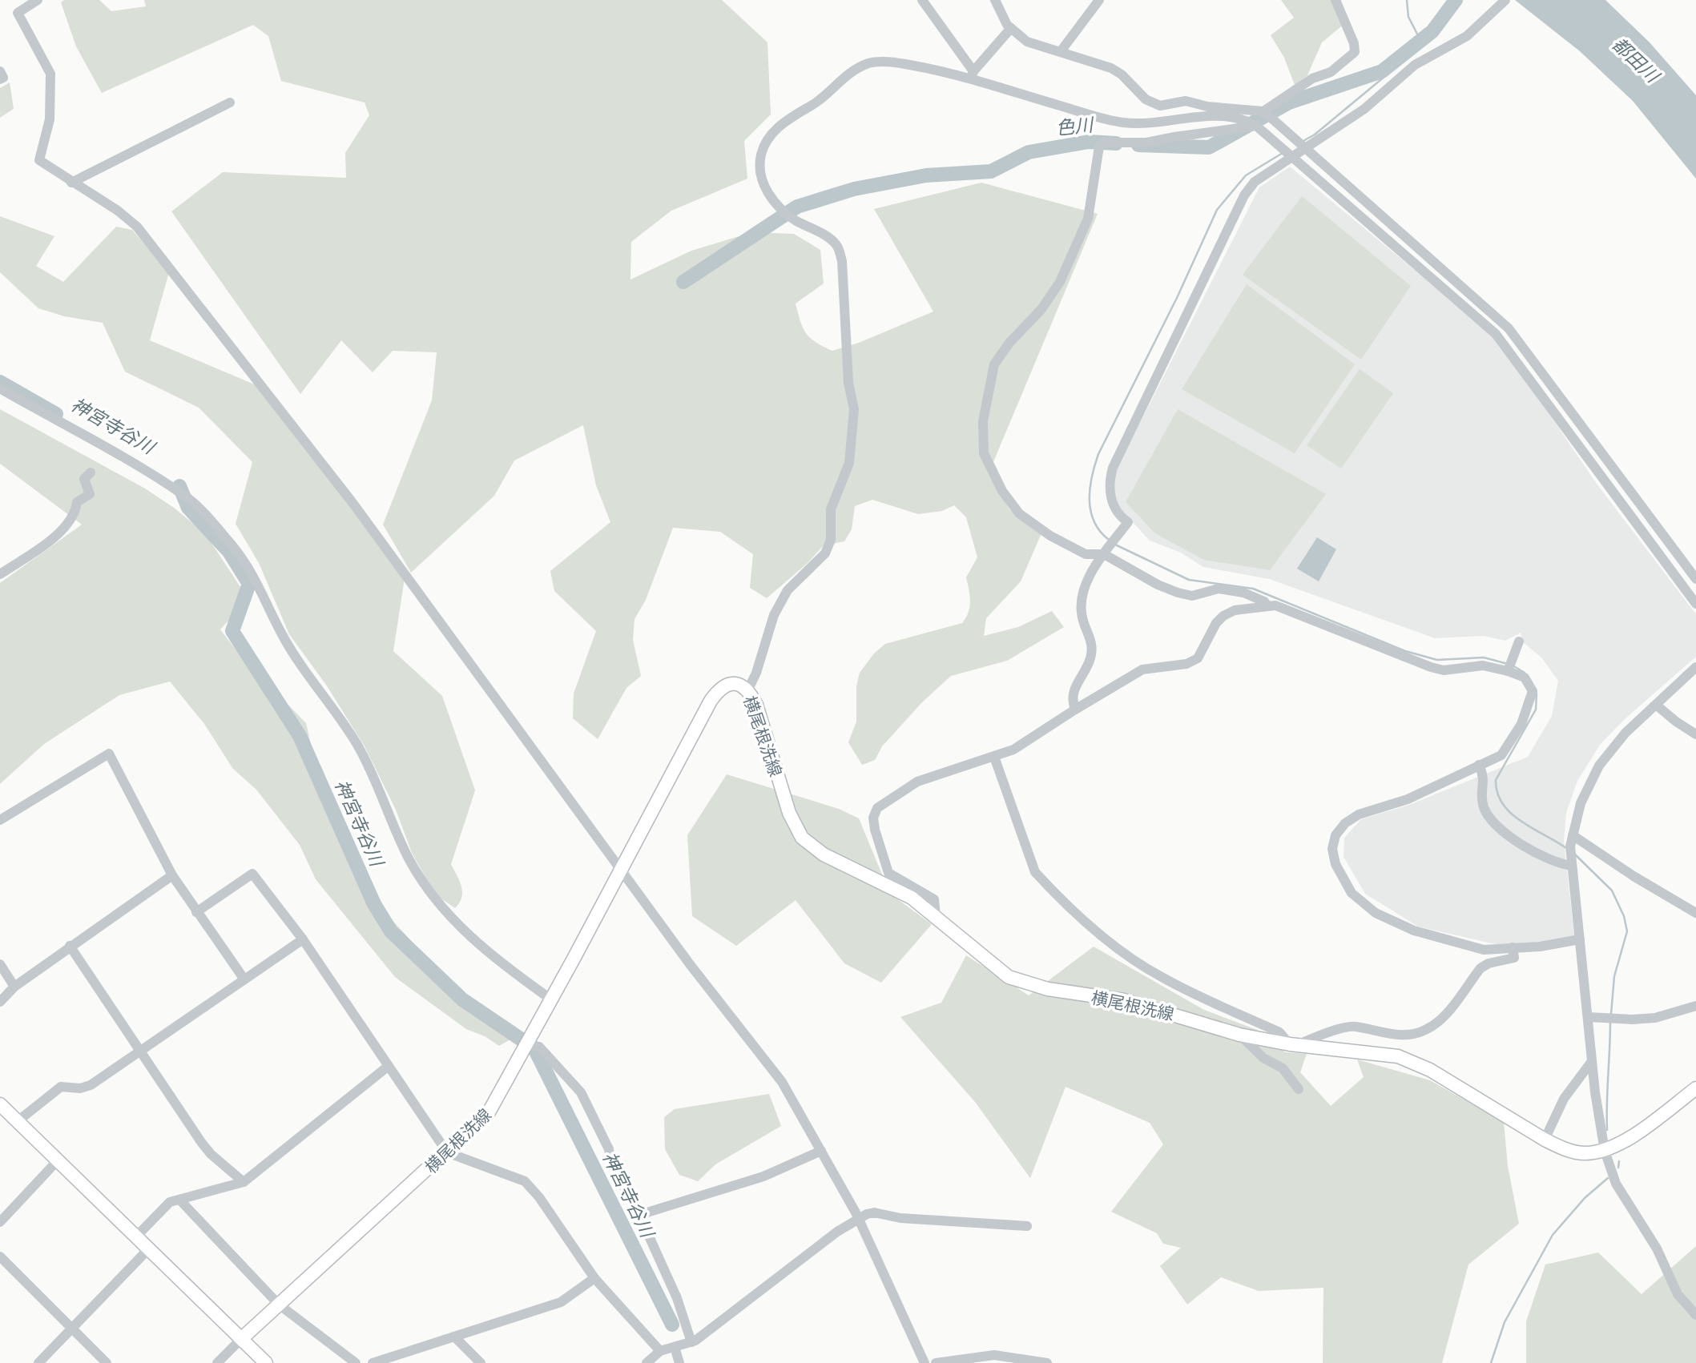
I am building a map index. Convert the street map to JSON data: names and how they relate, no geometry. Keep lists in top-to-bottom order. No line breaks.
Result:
{"streets":{"main road":["横尾根洗線"]},"water":["都田川","色川","神宮寺谷川"]}
